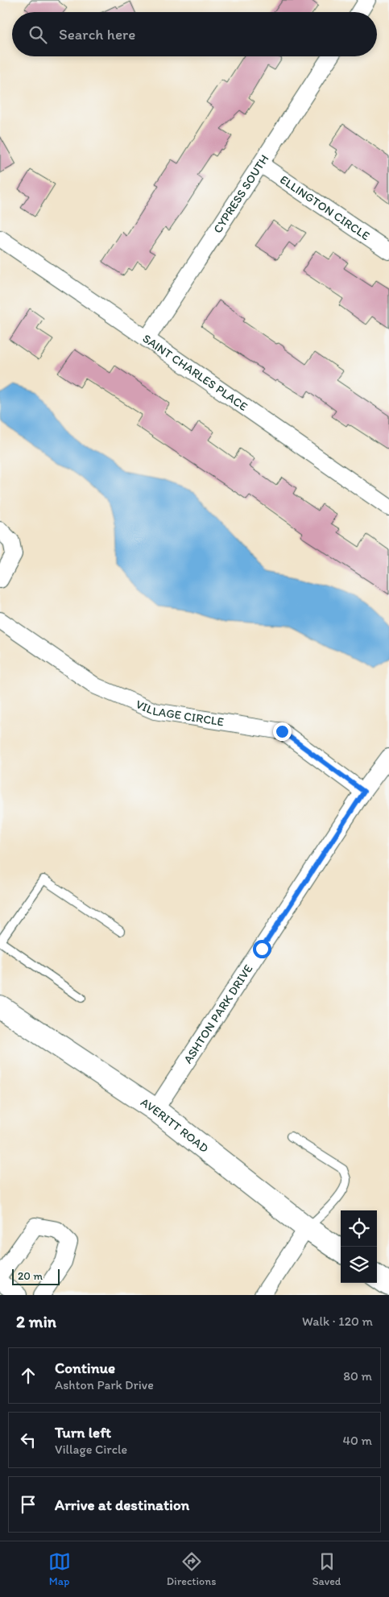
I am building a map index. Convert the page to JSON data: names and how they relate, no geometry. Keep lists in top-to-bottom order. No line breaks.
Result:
{"streets":{"street":["CYPRESS SOUTH","ELLINGTON CIRCLE","SAINT CHARLES PLACE","VILLAGE CIRCLE","ASHTON PARK DRIVE","AVERITT ROAD"]},"crossings":[["CYPRESS SOUTH","ELLINGTON CIRCLE"],["CYPRESS SOUTH","SAINT CHARLES PLACE"],["VILLAGE CIRCLE","ASHTON PARK DRIVE"],["ASHTON PARK DRIVE","AVERITT ROAD"]],"scale_bar":"20 m","page":{"search":"Search here","scale":"20 m","heading":["2 min","Walk · 120 m"],"list":[["Continue","Ashton Park Drive","80 m"],["Turn left","Village Circle","40 m"],"Arrive at destination"],"nav":["Map","Directions","Saved"]}}
